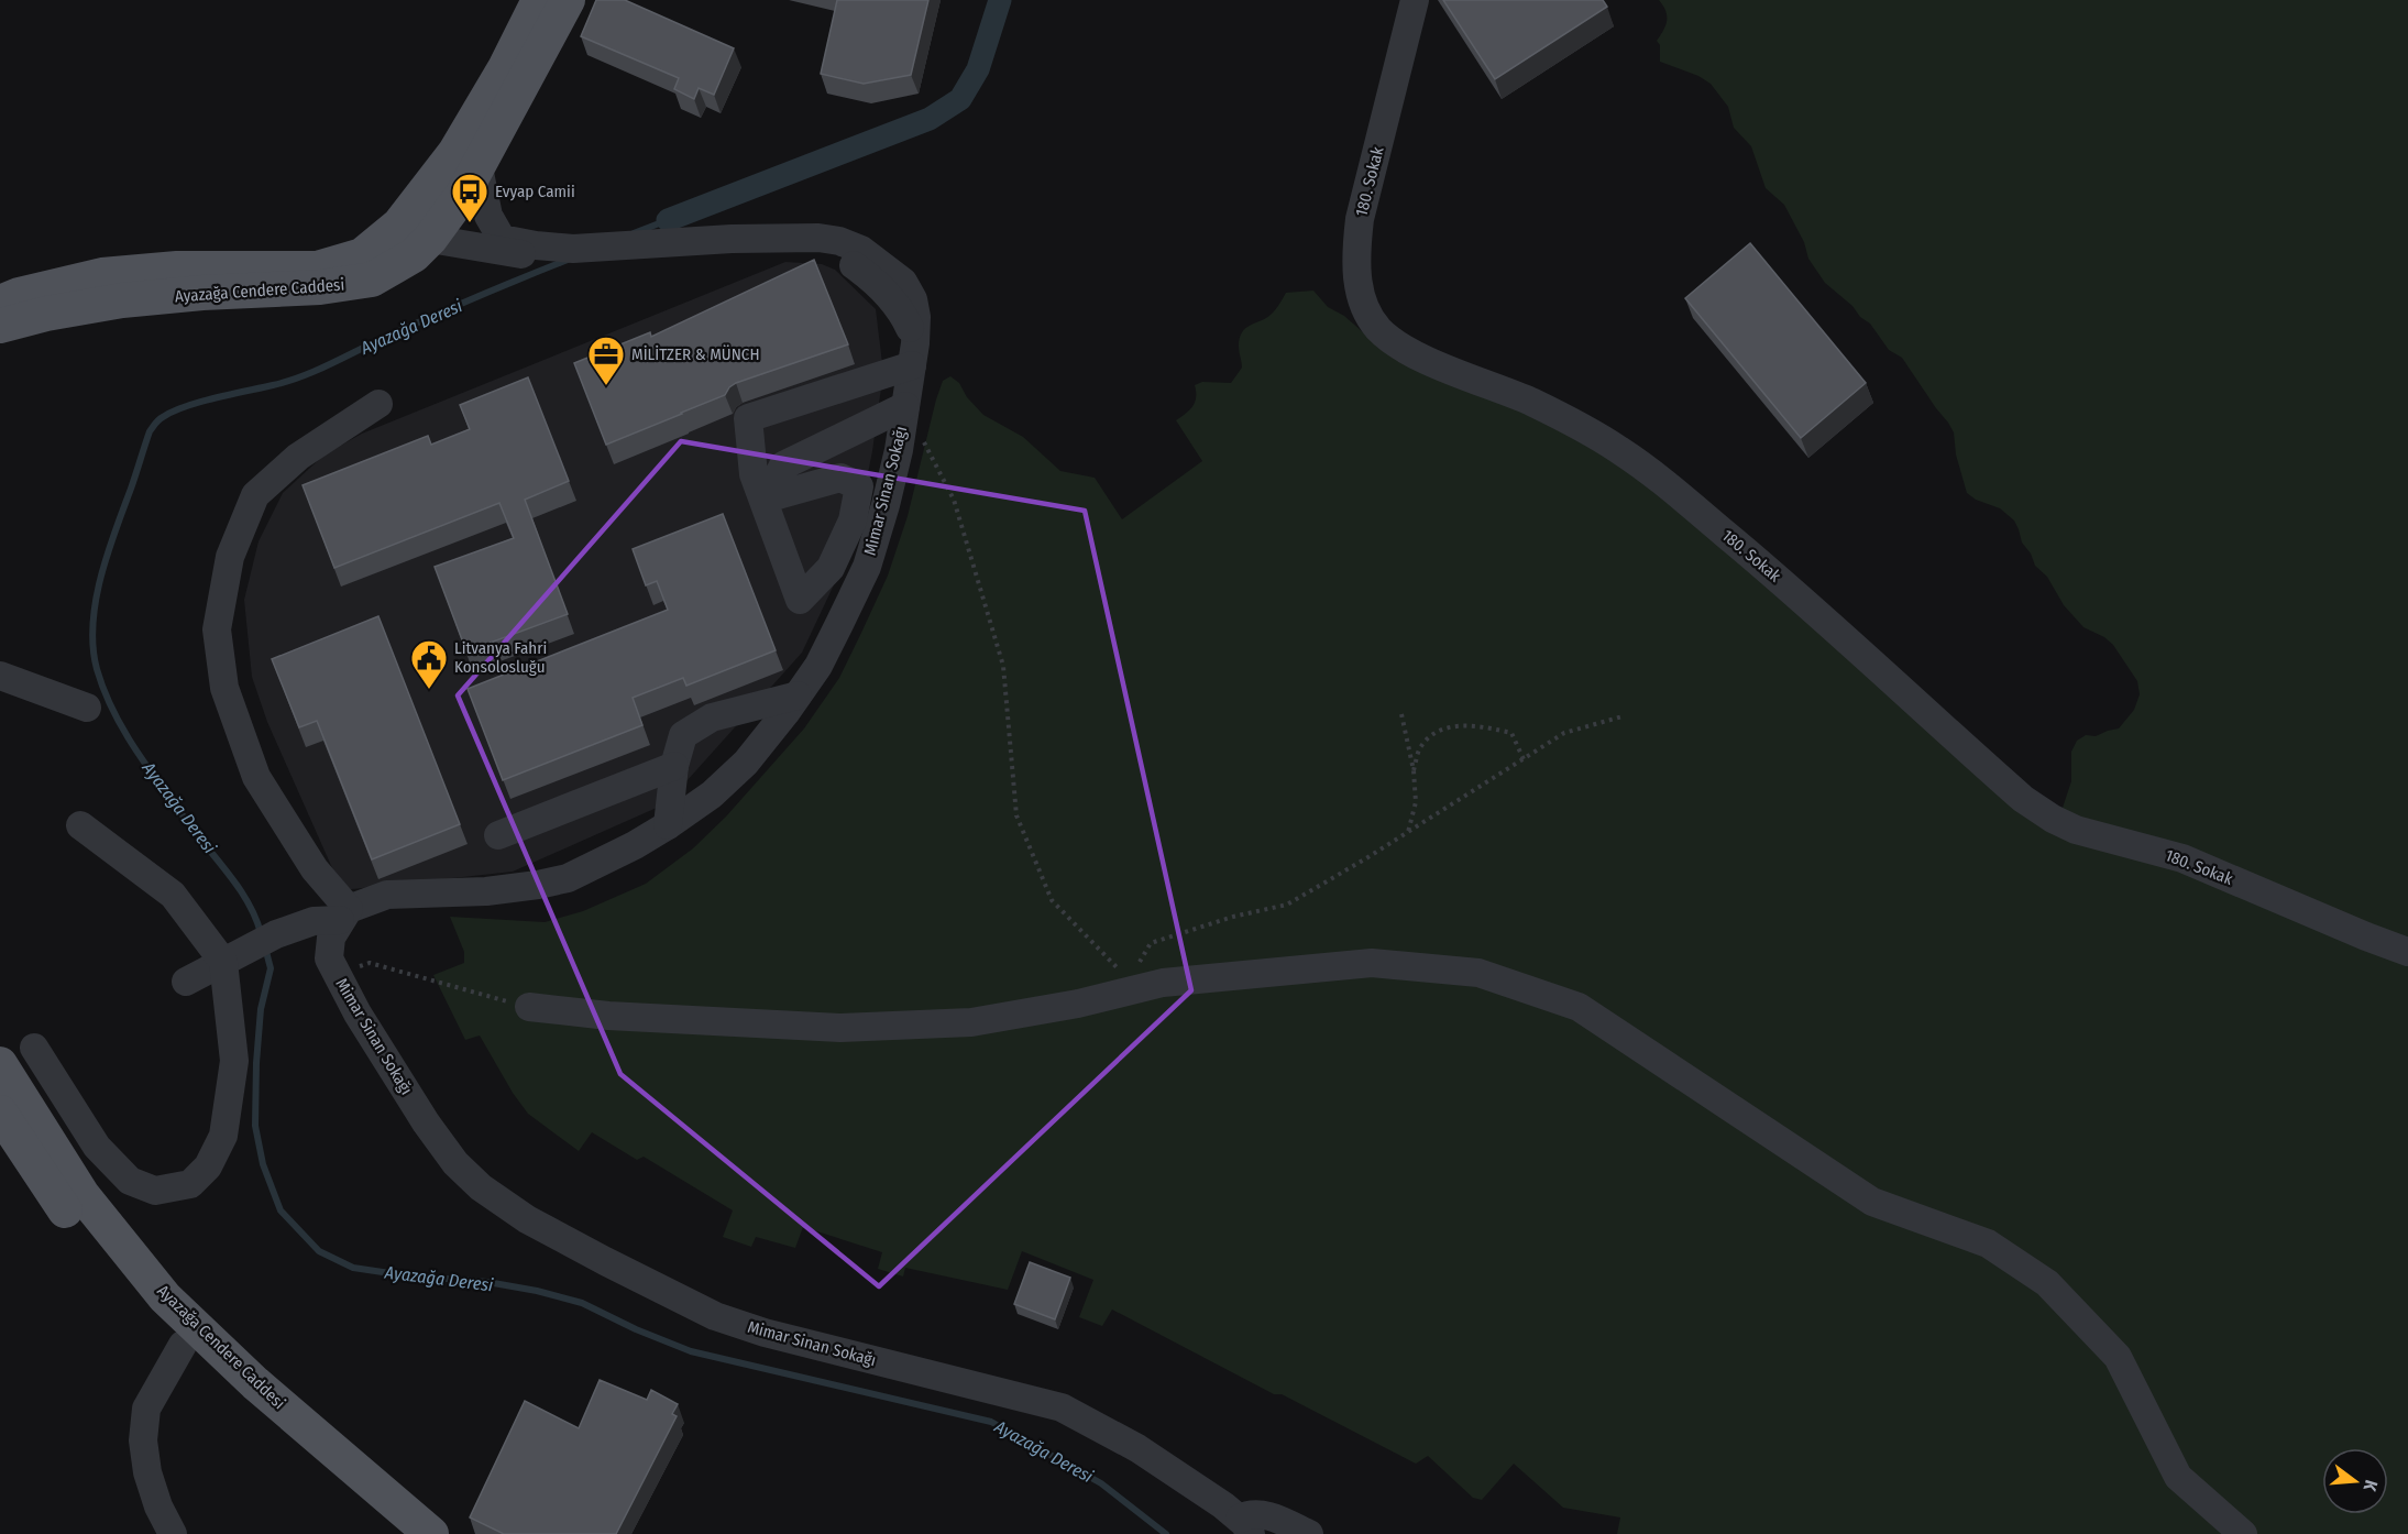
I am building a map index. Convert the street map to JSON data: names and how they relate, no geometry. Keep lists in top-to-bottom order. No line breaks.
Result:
{"streets":{"main road":["Ayazağa Cendere Caddesi"],"street":["180. Sokak","Mimar Sinan Sokağı"]},"water":["Ayazağa Deresi"],"places":{"bus stop":["Evyap Camii"],"office":["MİLİTZER & MÜNCH"],"public building":["Litvanya Fahri Konsolosluğu"]},"north":"right"}
